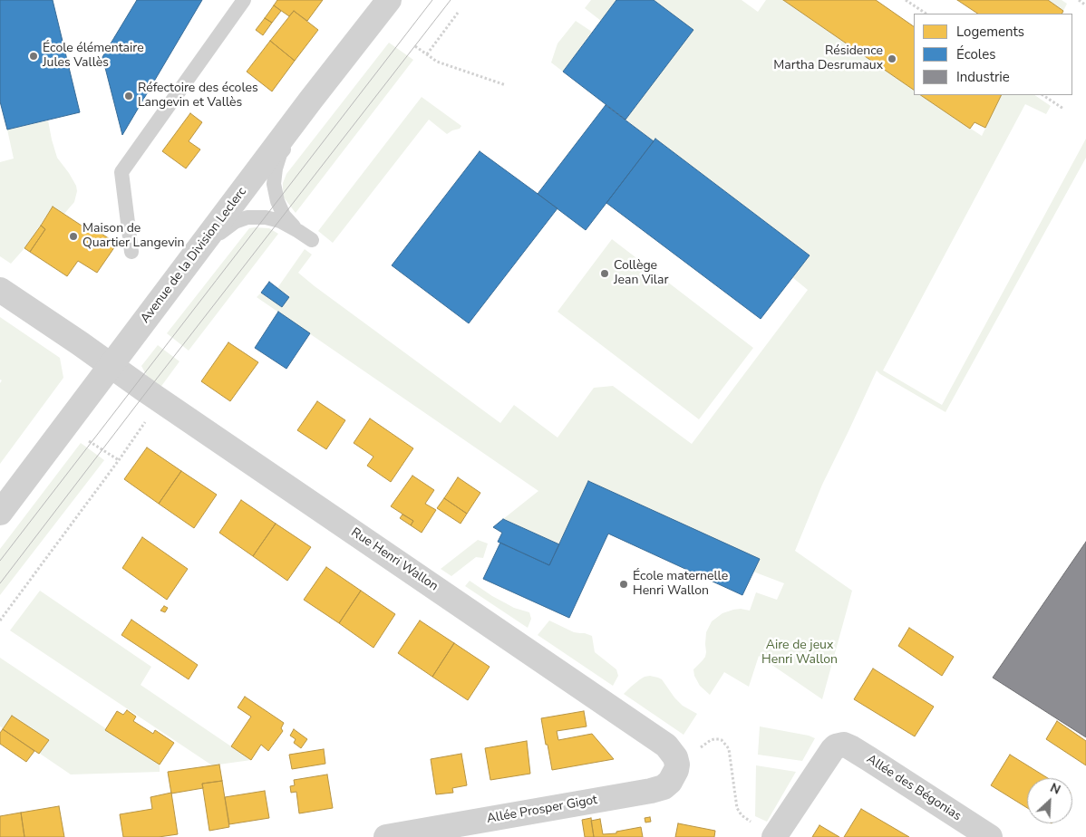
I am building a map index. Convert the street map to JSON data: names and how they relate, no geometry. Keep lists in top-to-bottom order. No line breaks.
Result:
{"streets":{"street":["Avenue de la Division Leclerc","Rue Henri Wallon","Allée des Bégonias","Allée Prosper Gigot"]},"crossings":[["Avenue de la Division Leclerc","Rue Henri Wallon"],["Rue Henri Wallon","Allée Prosper Gigot"]],"parks":["Aire de jeux Henri Wallon"],"places":["École élémentaire Jules Vallès","Résidence Martha Desrumaux","Réfectoire des écoles Langevin et Vallès","Maison de Quartier Langevin","Collège Jean Vilar","École maternelle Henri Wallon"],"legend":["Logements","Écoles","Industrie"],"north":"top right"}
